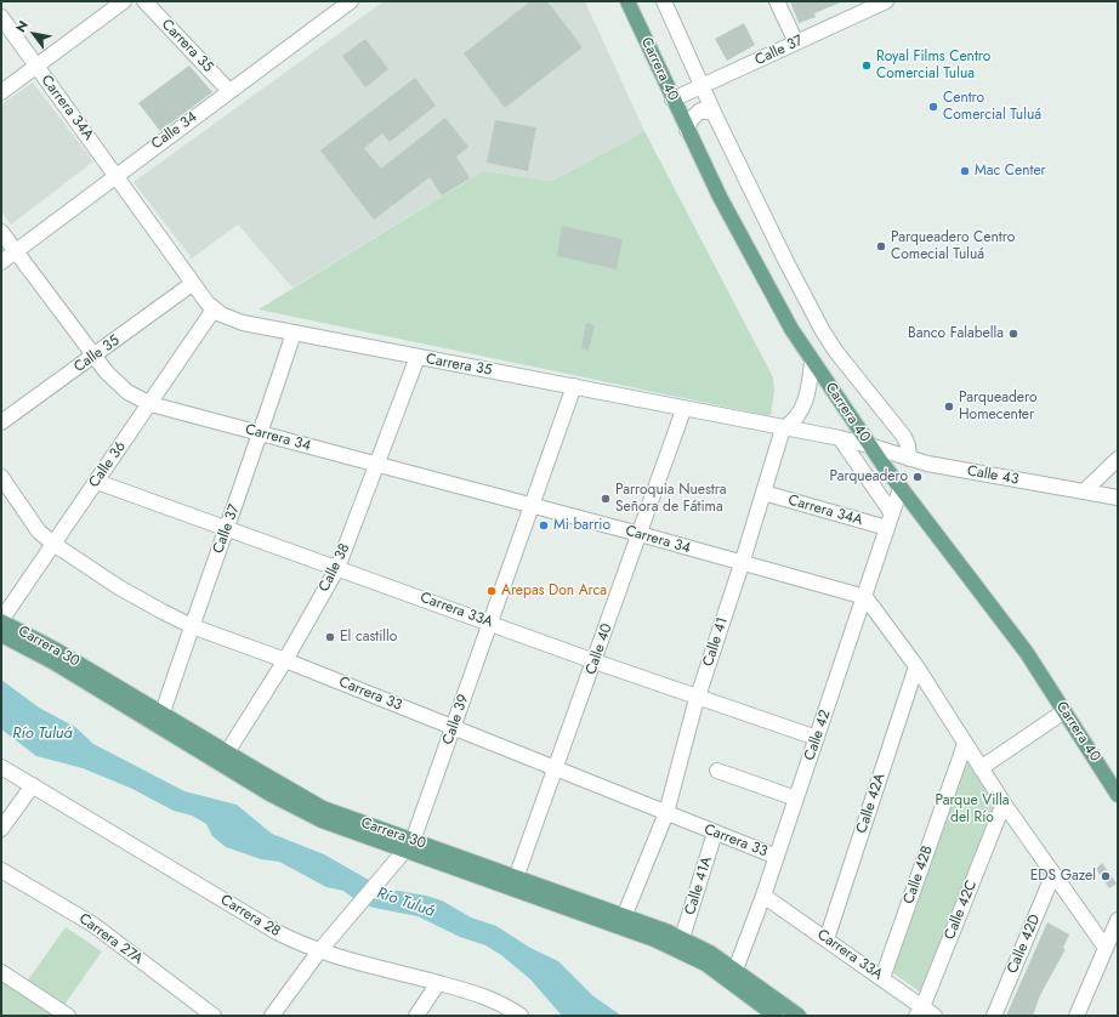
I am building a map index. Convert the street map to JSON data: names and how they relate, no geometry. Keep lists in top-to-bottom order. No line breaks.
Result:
{"streets":{"main road":["Carrera 40","Carrera 30"],"street":["Carrera 35","Calle 37","Carrera 34A","Calle 34","Calle 35","Carrera 34","Calle 36","Calle 43","Calle 38","Carrera 33A","Calle 41","Calle 40","Carrera 33","Calle 39","Calle 42","Calle 42A","Calle 42B","Calle 41A","Calle 42C","Carrera 28","Carrera 27A","Calle 42D"]},"crossings":[["Carrera 35","Calle 37"],["Carrera 35","Carrera 40"],["Carrera 35","Carrera 34A"],["Carrera 35","Calle 34"],["Carrera 35","Calle 35"],["Carrera 35","Calle 36"],["Carrera 35","Calle 43"],["Carrera 35","Calle 38"],["Carrera 35","Calle 41"],["Carrera 35","Calle 40"],["Carrera 35","Calle 39"],["Calle 37","Carrera 40"],["Calle 37","Carrera 34"],["Calle 37","Carrera 33A"],["Calle 37","Carrera 30"],["Calle 37","Carrera 33"],["Carrera 40","Calle 43"],["Carrera 40","Calle 42"],["Carrera 34A","Calle 34"],["Carrera 34A","Calle 41"],["Carrera 34A","Calle 42"],["Calle 34","Carrera 34"],["Calle 35","Carrera 34"],["Carrera 34","Calle 36"],["Carrera 34","Calle 38"],["Carrera 34","Calle 41"],["Carrera 34","Calle 40"],["Carrera 34","Calle 39"],["Carrera 34","Calle 42"],["Calle 36","Carrera 33A"],["Calle 36","Carrera 30"],["Calle 36","Carrera 33"],["Calle 38","Carrera 33A"],["Calle 38","Carrera 30"],["Calle 38","Carrera 33"],["Carrera 33A","Calle 41"],["Carrera 33A","Calle 40"],["Carrera 33A","Calle 39"],["Carrera 33A","Calle 42"],["Carrera 33A","Calle 42A"],["Carrera 33A","Calle 42B"],["Carrera 33A","Calle 42C"],["Calle 41","Carrera 30"],["Calle 41","Carrera 33"],["Carrera 30","Calle 40"],["Carrera 30","Calle 39"],["Carrera 30","Calle 42"],["Carrera 30","Calle 41A"],["Calle 40","Carrera 33"],["Carrera 33","Calle 39"],["Carrera 33","Calle 42"],["Carrera 33","Calle 41A"],["Calle 39","Carrera 28"]],"water":["Río Tuluá"],"parks":["Parque Villa del Río"],"places":["Royal Films Centro Comercial Tulua","Centro Comercial Tuluá","Mac Center","Parqueadero Centro Comecial Tuluá","Banco Falabella","Parqueadero Homecenter","Parqueadero","Parroquia Nuestra Señora de Fátima","Mi barrio","Arepas Don Arca","El castillo","EDS Gazel"],"north":"top left"}
